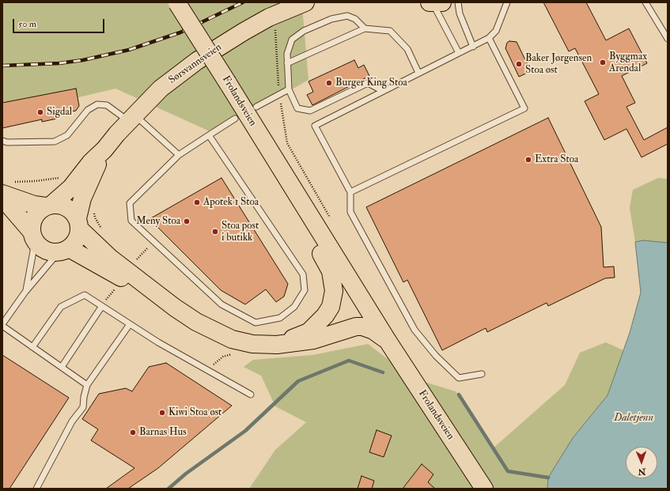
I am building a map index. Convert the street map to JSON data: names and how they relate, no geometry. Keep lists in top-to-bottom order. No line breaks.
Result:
{"streets":{"main road":["Sørsvannsveien","Frolandsveien"]},"crossings":[["Sørsvannsveien","Frolandsveien"]],"water":["Daletjenn"],"places":["Byggmax Arendal","Baker Jørgensen Stoa øst","Burger King Stoa","Sigdal","Extra Stoa","Apotek 1 Stoa","Meny Stoa","Stoa post i butikk","Kiwi Stoa øst","Barnas Hus"],"scale_bar":"50 m","north":"bottom"}
